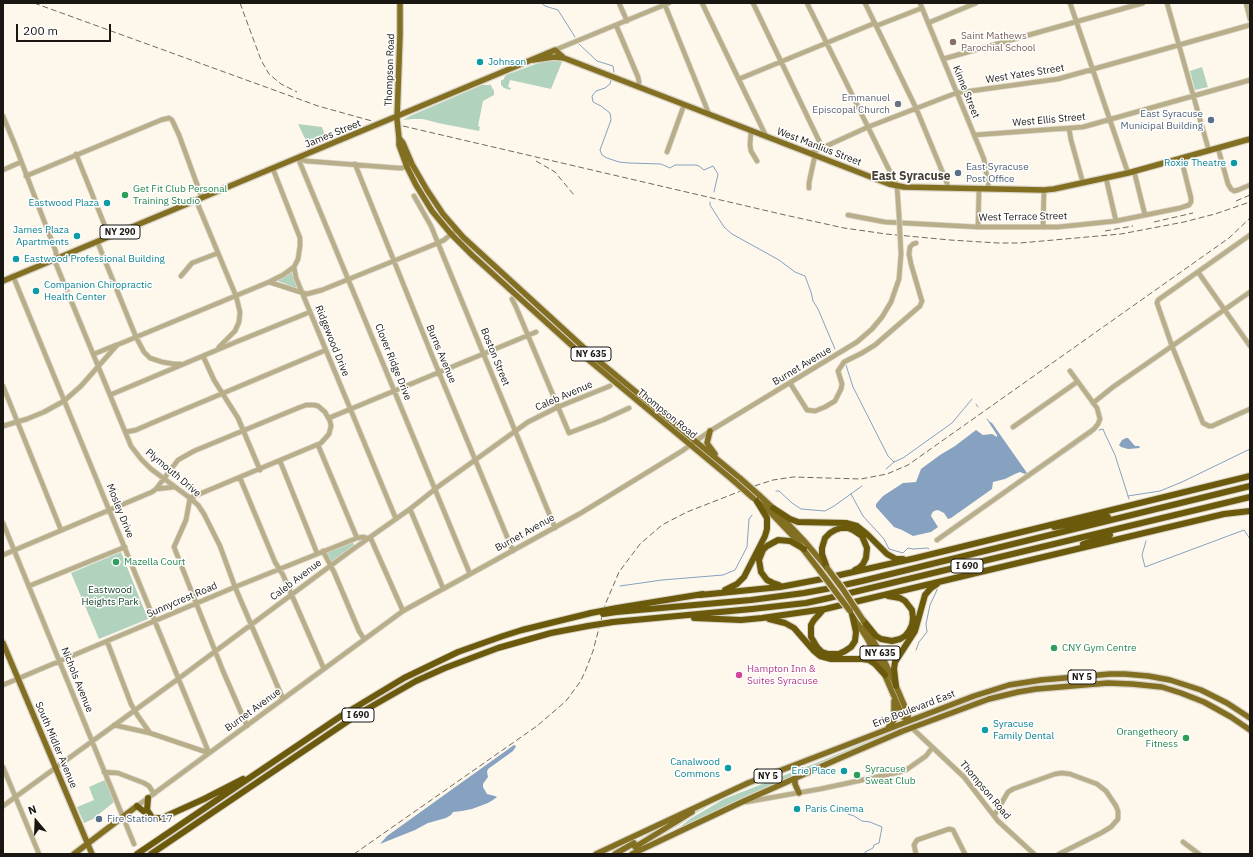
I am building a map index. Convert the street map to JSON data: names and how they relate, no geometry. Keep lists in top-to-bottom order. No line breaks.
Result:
{"streets":{"highway":["I 690"],"main road":["Thompson Road","James Street","West Manlius Street","NY 290","NY 635","Burnet Avenue","NY 5","Erie Boulevard East","South Midler Avenue"],"street":["West Yates Street","Kinne Street","West Ellis Street","West Terrace Street","Ridgewood Drive","Burns Avenue","Boston Street","Clover Ridge Drive","Caleb Avenue","Plymouth Drive","Mosley Drive","Sunnycrest Road","Nichols Avenue"]},"crossings":[["Thompson Road","James Street"],["Thompson Road","Burnet Avenue"],["Thompson Road","Erie Boulevard East"],["West Yates Street","Kinne Street"],["West Yates Street","West Manlius Street"],["Kinne Street","West Ellis Street"],["Kinne Street","West Manlius Street"],["James Street","West Manlius Street"],["James Street","Clover Ridge Drive"],["James Street","Plymouth Drive"],["James Street","Mosley Drive"],["West Manlius Street","West Terrace Street"],["West Manlius Street","NY 290"],["West Manlius Street","Burnet Avenue"],["Ridgewood Drive","Caleb Avenue"],["Burns Avenue","Burnet Avenue"],["Burns Avenue","Caleb Avenue"],["Boston Street","Burnet Avenue"],["Boston Street","Caleb Avenue"],["Clover Ridge Drive","Burnet Avenue"],["Clover Ridge Drive","Caleb Avenue"],["Burnet Avenue","Plymouth Drive"],["Burnet Avenue","Mosley Drive"],["Burnet Avenue","Nichols Avenue"],["Burnet Avenue","South Midler Avenue"],["Caleb Avenue","Plymouth Drive"],["Caleb Avenue","Mosley Drive"],["Caleb Avenue","Sunnycrest Road"],["Caleb Avenue","Nichols Avenue"],["Caleb Avenue","South Midler Avenue"],["Plymouth Drive","Sunnycrest Road"],["Mosley Drive","Sunnycrest Road"],["Sunnycrest Road","Nichols Avenue"],["Sunnycrest Road","South Midler Avenue"]],"districts":["East Syracuse"],"parks":["Eastwood Heights Park"],"places":["Saint Mathews Parochial School","Johnson","Emmanuel Episcopal Church","East Syracuse Municipal Building","Roxie Theatre","East Syracuse Post Office","Get Fit Club Personal Training Studio","Eastwood Plaza","James Plaza Apartments","Eastwood Professional Building","Companion Chiropractic Health Center","Mazella Court","CNY Gym Centre","Hampton Inn & Suites Syracuse","Syracuse Family Dental","Orangetheory Fitness","Canalwood Commons","Erie Place","Syracuse Sweat Club","Paris Cinema","Fire Station 17"],"scale_bar":"200 m","north":"top"}
